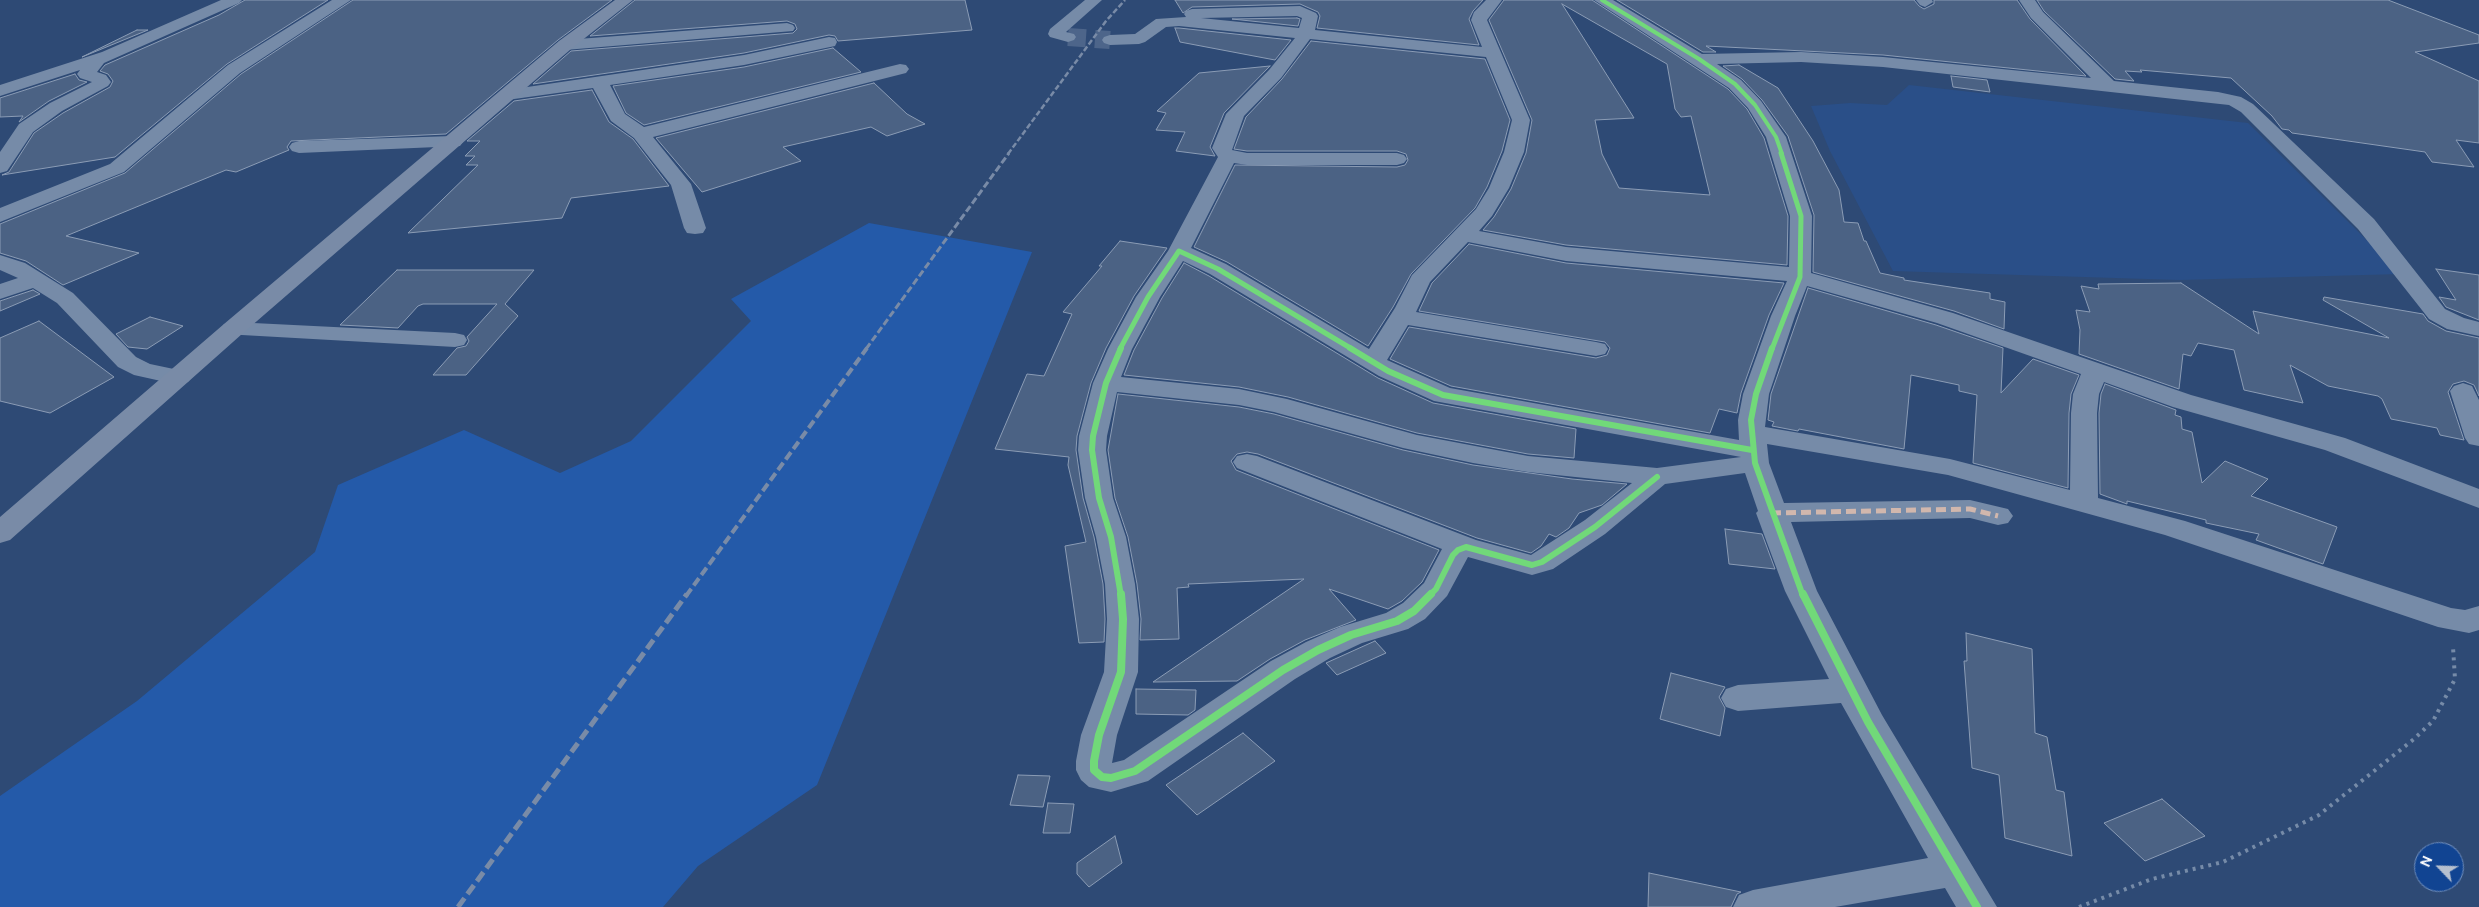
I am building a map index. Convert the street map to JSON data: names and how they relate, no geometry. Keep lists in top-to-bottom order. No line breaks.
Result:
{"north":"top left"}
